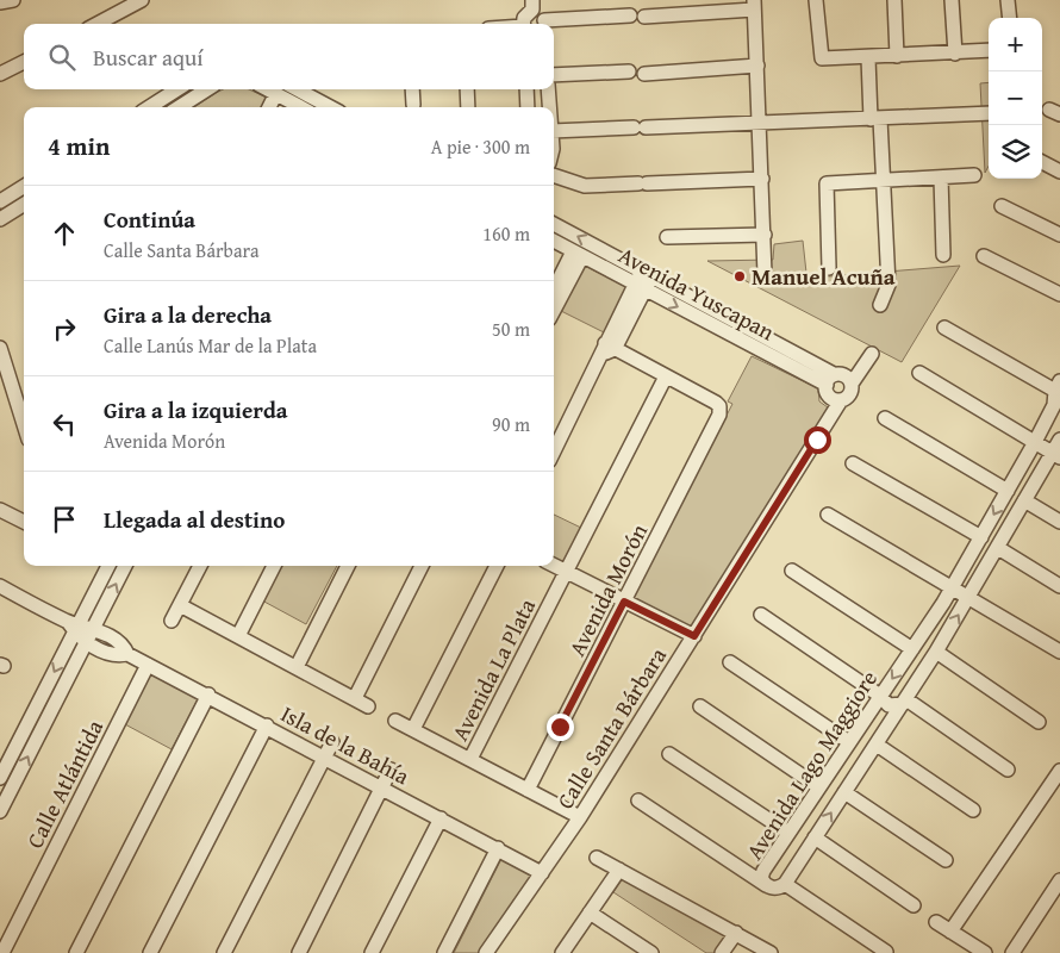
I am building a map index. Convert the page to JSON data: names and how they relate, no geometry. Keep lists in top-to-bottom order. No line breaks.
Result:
{"streets":{"street":["Avenida Yuscapan","Avenida Morón","Avenida La Plata","Calle Santa Bárbara","Isla de la Bahía","Avenida Lago Maggiore","Calle Atlántida"]},"crossings":[["Avenida Yuscapan","Calle Santa Bárbara"],["Avenida Morón","Avenida La Plata"],["Calle Santa Bárbara","Isla de la Bahía"],["Isla de la Bahía","Calle Atlántida"]],"places":["Manuel Acuña"],"page":{"map_buttons":["+","−"],"search":"Buscar aquí","heading":["4 min","A pie · 300 m"],"list":[["Continúa","Calle Santa Bárbara","160 m"],["Gira a la derecha","Calle Lanús Mar de la Plata","50 m"],["Gira a la izquierda","Avenida Morón","90 m"],"Llegada al destino"]}}
